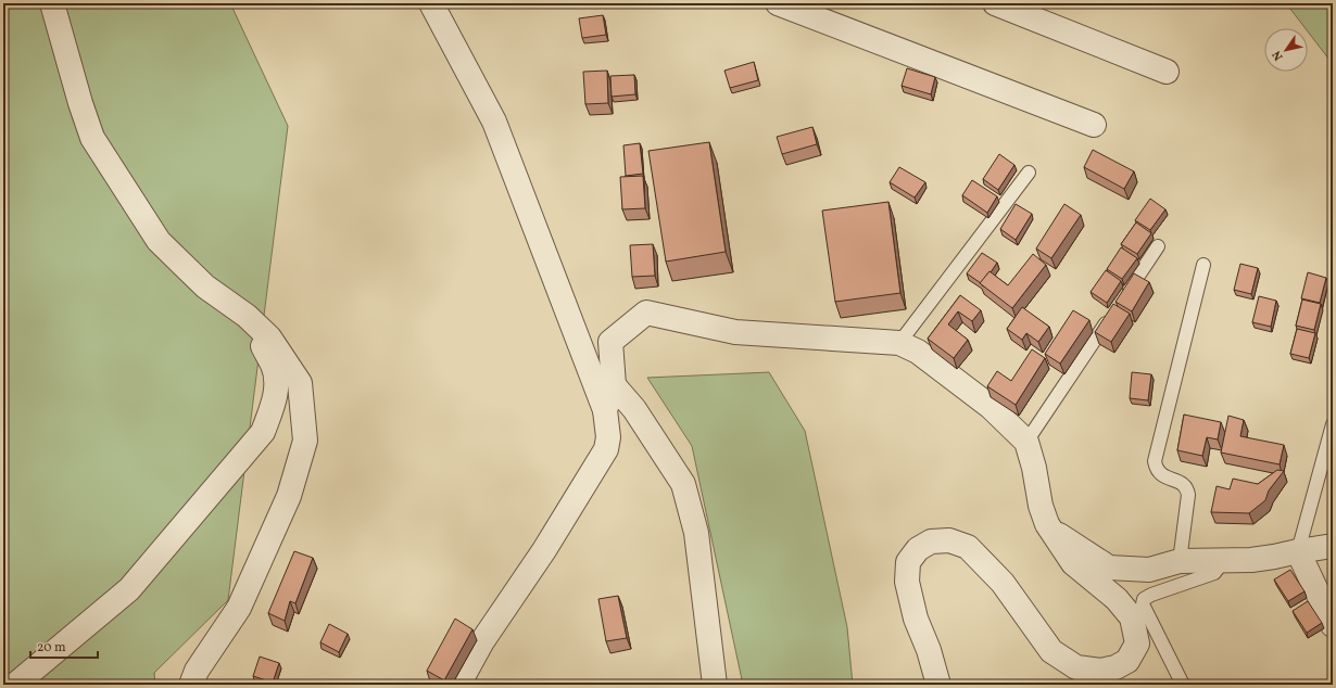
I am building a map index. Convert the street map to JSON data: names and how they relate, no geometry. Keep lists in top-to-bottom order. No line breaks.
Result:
{"scale_bar":"20 m","north":"bottom left"}
